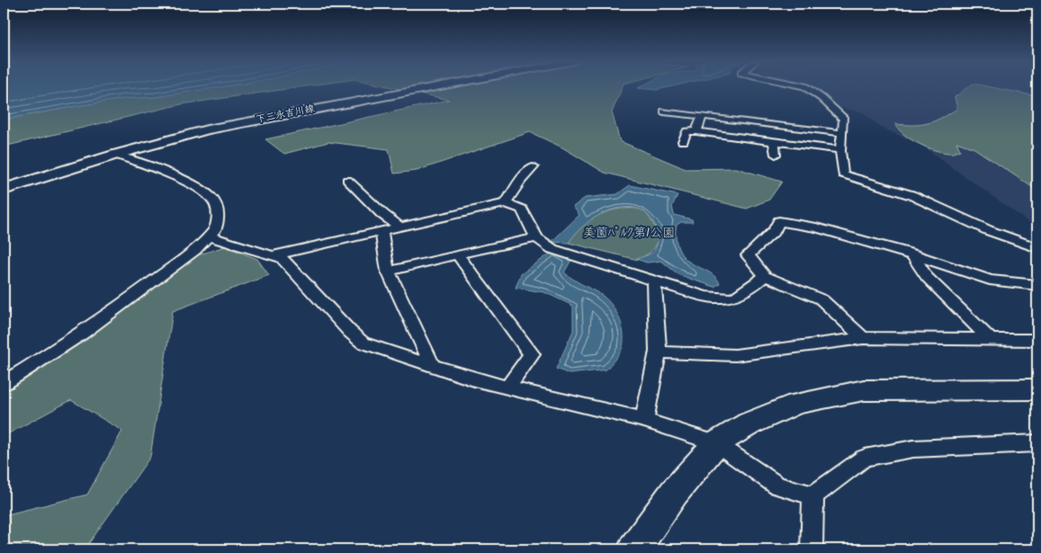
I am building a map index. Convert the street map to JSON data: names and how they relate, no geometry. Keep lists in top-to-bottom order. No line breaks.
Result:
{"streets":{"main road":["下三永吉川線"]},"parks":["美薗ﾊﾟﾙｸ第1公園"]}
